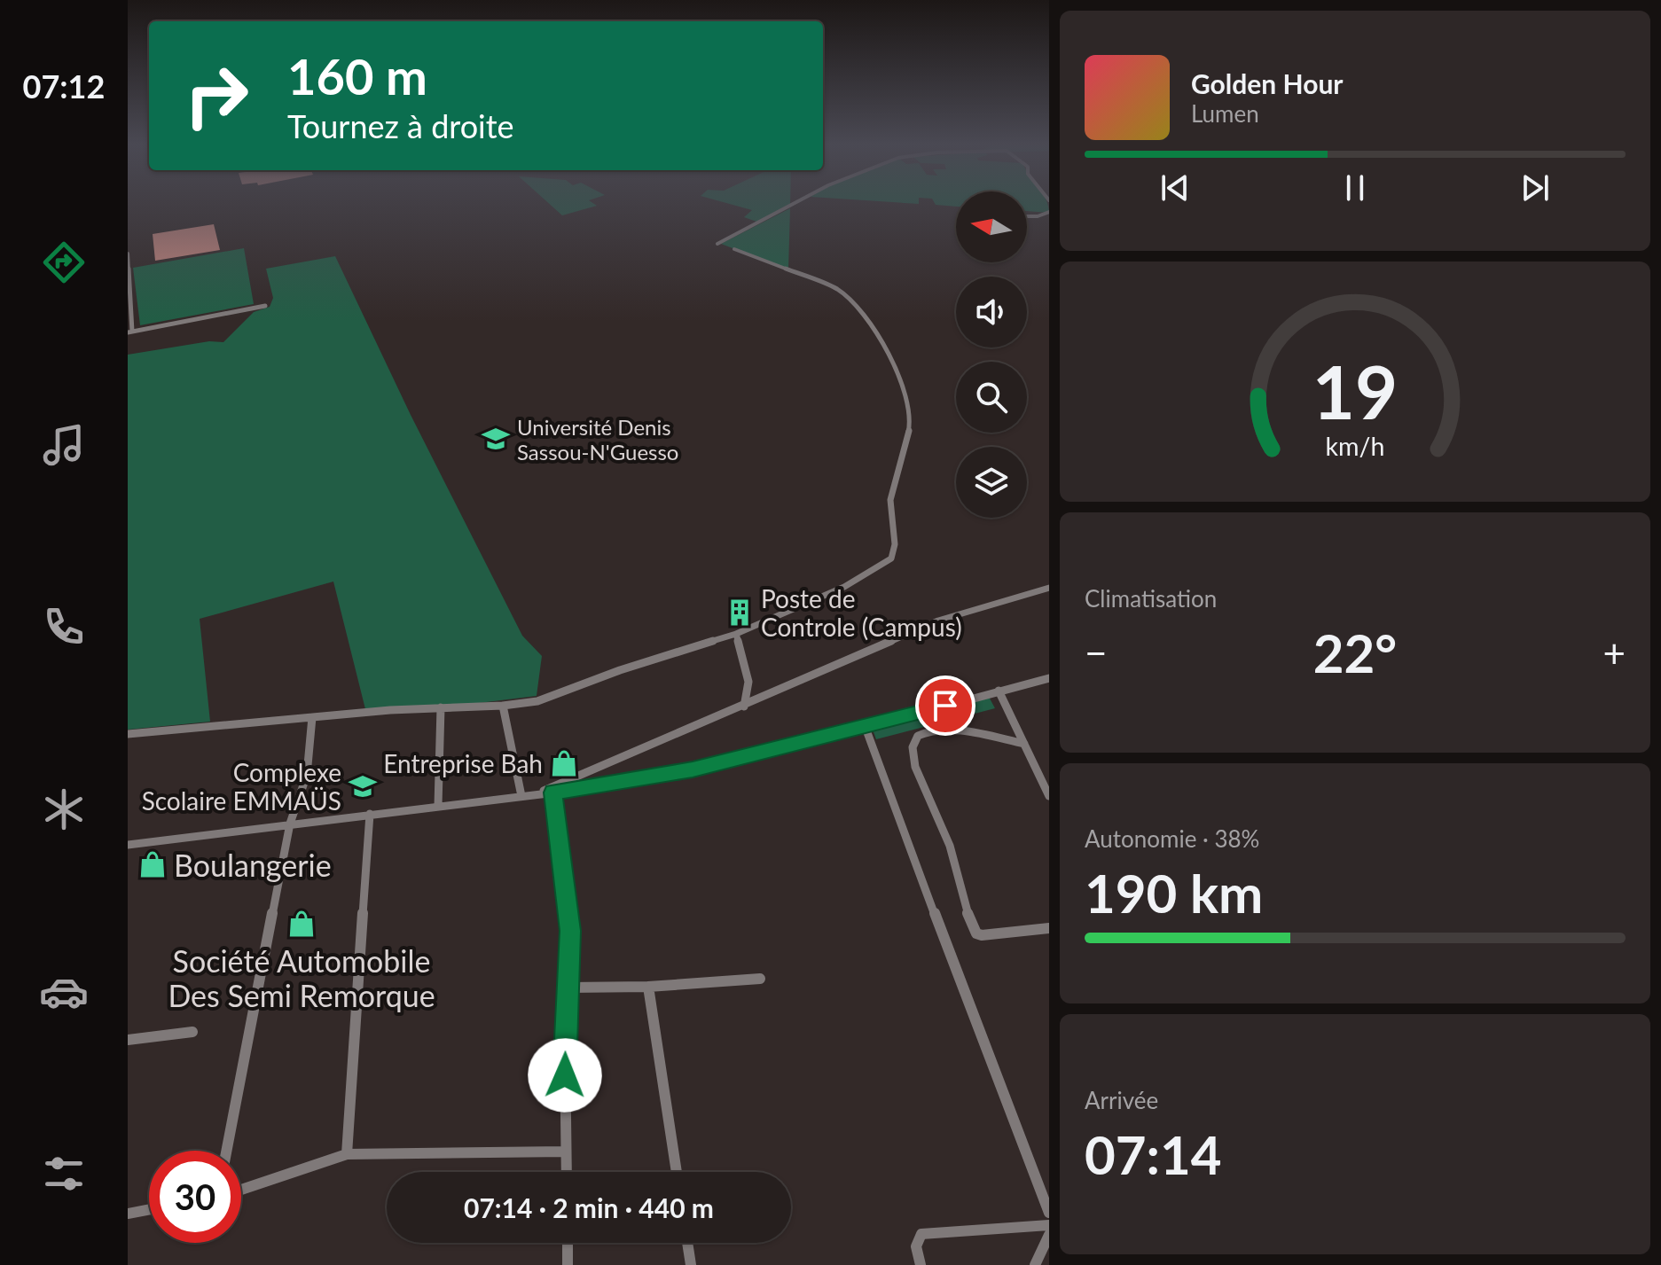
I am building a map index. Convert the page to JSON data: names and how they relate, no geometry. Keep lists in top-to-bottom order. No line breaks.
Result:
{"places":{"school or university":["Université Denis Sassou-N'Guesso","Complexe Scolaire EMMAÜS"],"building":["Poste de Controle (Campus)"],"shop":["Entreprise Bah","Boulangerie","Société Automobile Des Semi Remorque"]},"north":"left","page":{"tabs":"07:12","turn":["160 m","Tournez à droite"],"song":["Golden Hour","Lumen"],"tile":["Climatisation",["Autonomie · 38%","190 km"],["Arrivée","07:14"]],"heat":["−","22°","+"],"limit":"30","trip":"07:14 · 2 min · 440 m","gauge":["19","km/h"]}}
